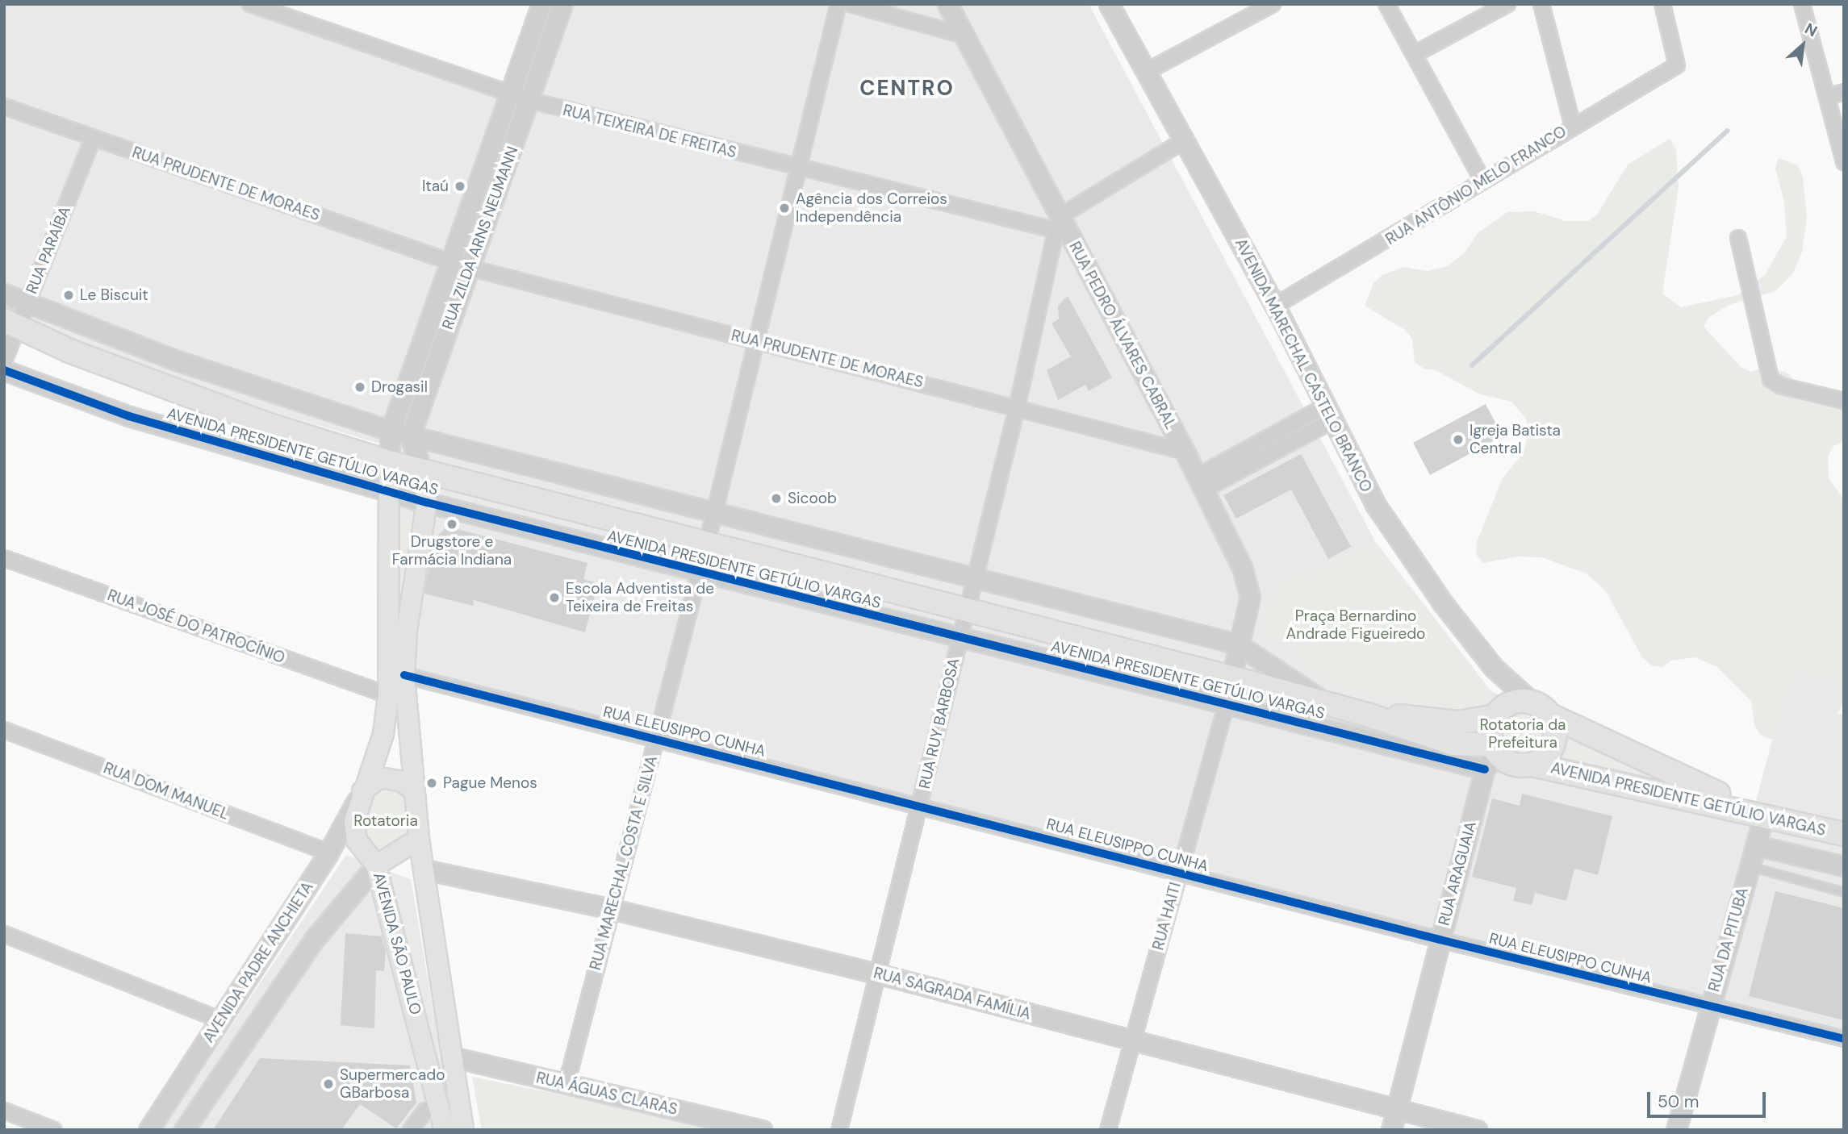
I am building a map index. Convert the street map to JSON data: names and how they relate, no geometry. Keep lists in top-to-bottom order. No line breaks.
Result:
{"streets":{"main road":["AVENIDA PRESIDENTE GETÚLIO VARGAS","AVENIDA SÃO PAULO"],"street":["RUA TEIXEIRA DE FREITAS","RUA PRUDENTE DE MORAES","RUA ANTÔNIO MELO FRANCO","RUA ZILDA ARNS NEUMANN","RUA PARAÍBA","RUA PEDRO ÁLVARES CABRAL","AVENIDA MARECHAL CASTELO BRANCO","RUA JOSÉ DO PATROCÍNIO","RUA RUY BARBOSA","RUA ELEUSIPPO CUNHA","RUA DOM MANUEL","RUA MARECHAL COSTA E SILVA","RUA ARAGUAIA","RUA HAITI","RUA DA PITUBA","AVENIDA PADRE ANCHIETA","RUA SAGRADA FAMÍLIA","RUA ÁGUAS CLARAS"]},"crossings":[["RUA TEIXEIRA DE FREITAS","RUA ZILDA ARNS NEUMANN"],["RUA TEIXEIRA DE FREITAS","RUA PEDRO ÁLVARES CABRAL"],["RUA TEIXEIRA DE FREITAS","RUA RUY BARBOSA"],["RUA PRUDENTE DE MORAES","RUA ZILDA ARNS NEUMANN"],["RUA PRUDENTE DE MORAES","RUA PARAÍBA"],["RUA PRUDENTE DE MORAES","RUA PEDRO ÁLVARES CABRAL"],["RUA PRUDENTE DE MORAES","RUA RUY BARBOSA"],["RUA ANTÔNIO MELO FRANCO","AVENIDA MARECHAL CASTELO BRANCO"],["RUA ZILDA ARNS NEUMANN","AVENIDA PRESIDENTE GETÚLIO VARGAS"],["RUA ZILDA ARNS NEUMANN","AVENIDA SÃO PAULO"],["RUA PARAÍBA","AVENIDA PRESIDENTE GETÚLIO VARGAS"],["RUA PEDRO ÁLVARES CABRAL","AVENIDA PRESIDENTE GETÚLIO VARGAS"],["RUA PEDRO ÁLVARES CABRAL","RUA RUY BARBOSA"],["AVENIDA MARECHAL CASTELO BRANCO","AVENIDA PRESIDENTE GETÚLIO VARGAS"],["AVENIDA MARECHAL CASTELO BRANCO","RUA ARAGUAIA"],["AVENIDA PRESIDENTE GETÚLIO VARGAS","RUA RUY BARBOSA"],["AVENIDA PRESIDENTE GETÚLIO VARGAS","RUA MARECHAL COSTA E SILVA"],["AVENIDA PRESIDENTE GETÚLIO VARGAS","RUA ARAGUAIA"],["AVENIDA PRESIDENTE GETÚLIO VARGAS","RUA HAITI"],["AVENIDA PRESIDENTE GETÚLIO VARGAS","RUA DA PITUBA"],["AVENIDA PRESIDENTE GETÚLIO VARGAS","AVENIDA SÃO PAULO"],["RUA JOSÉ DO PATROCÍNIO","AVENIDA SÃO PAULO"],["RUA RUY BARBOSA","RUA ELEUSIPPO CUNHA"],["RUA RUY BARBOSA","RUA SAGRADA FAMÍLIA"],["RUA ELEUSIPPO CUNHA","RUA MARECHAL COSTA E SILVA"],["RUA ELEUSIPPO CUNHA","RUA ARAGUAIA"],["RUA ELEUSIPPO CUNHA","RUA HAITI"],["RUA ELEUSIPPO CUNHA","RUA DA PITUBA"],["RUA ELEUSIPPO CUNHA","AVENIDA SÃO PAULO"],["RUA DOM MANUEL","AVENIDA PADRE ANCHIETA"],["RUA MARECHAL COSTA E SILVA","RUA SAGRADA FAMÍLIA"],["RUA MARECHAL COSTA E SILVA","RUA ÁGUAS CLARAS"],["RUA ARAGUAIA","RUA SAGRADA FAMÍLIA"],["RUA HAITI","RUA SAGRADA FAMÍLIA"],["AVENIDA SÃO PAULO","AVENIDA PADRE ANCHIETA"],["AVENIDA SÃO PAULO","RUA SAGRADA FAMÍLIA"],["AVENIDA SÃO PAULO","RUA ÁGUAS CLARAS"]],"districts":["CENTRO"],"parks":["Praça Bernardino Andrade Figueiredo","Rotatoria da Prefeitura","Rotatoria"],"places":["Itaú","Agência dos Correios Independência","Le Biscuit","Drogasil","Igreja Batista Central","Sicoob","Drugstore e Farmácia Indiana","Escola Adventista de Teixeira de Freitas","Pague Menos","Supermercado GBarbosa"],"scale_bar":"50 m","north":"top right"}
